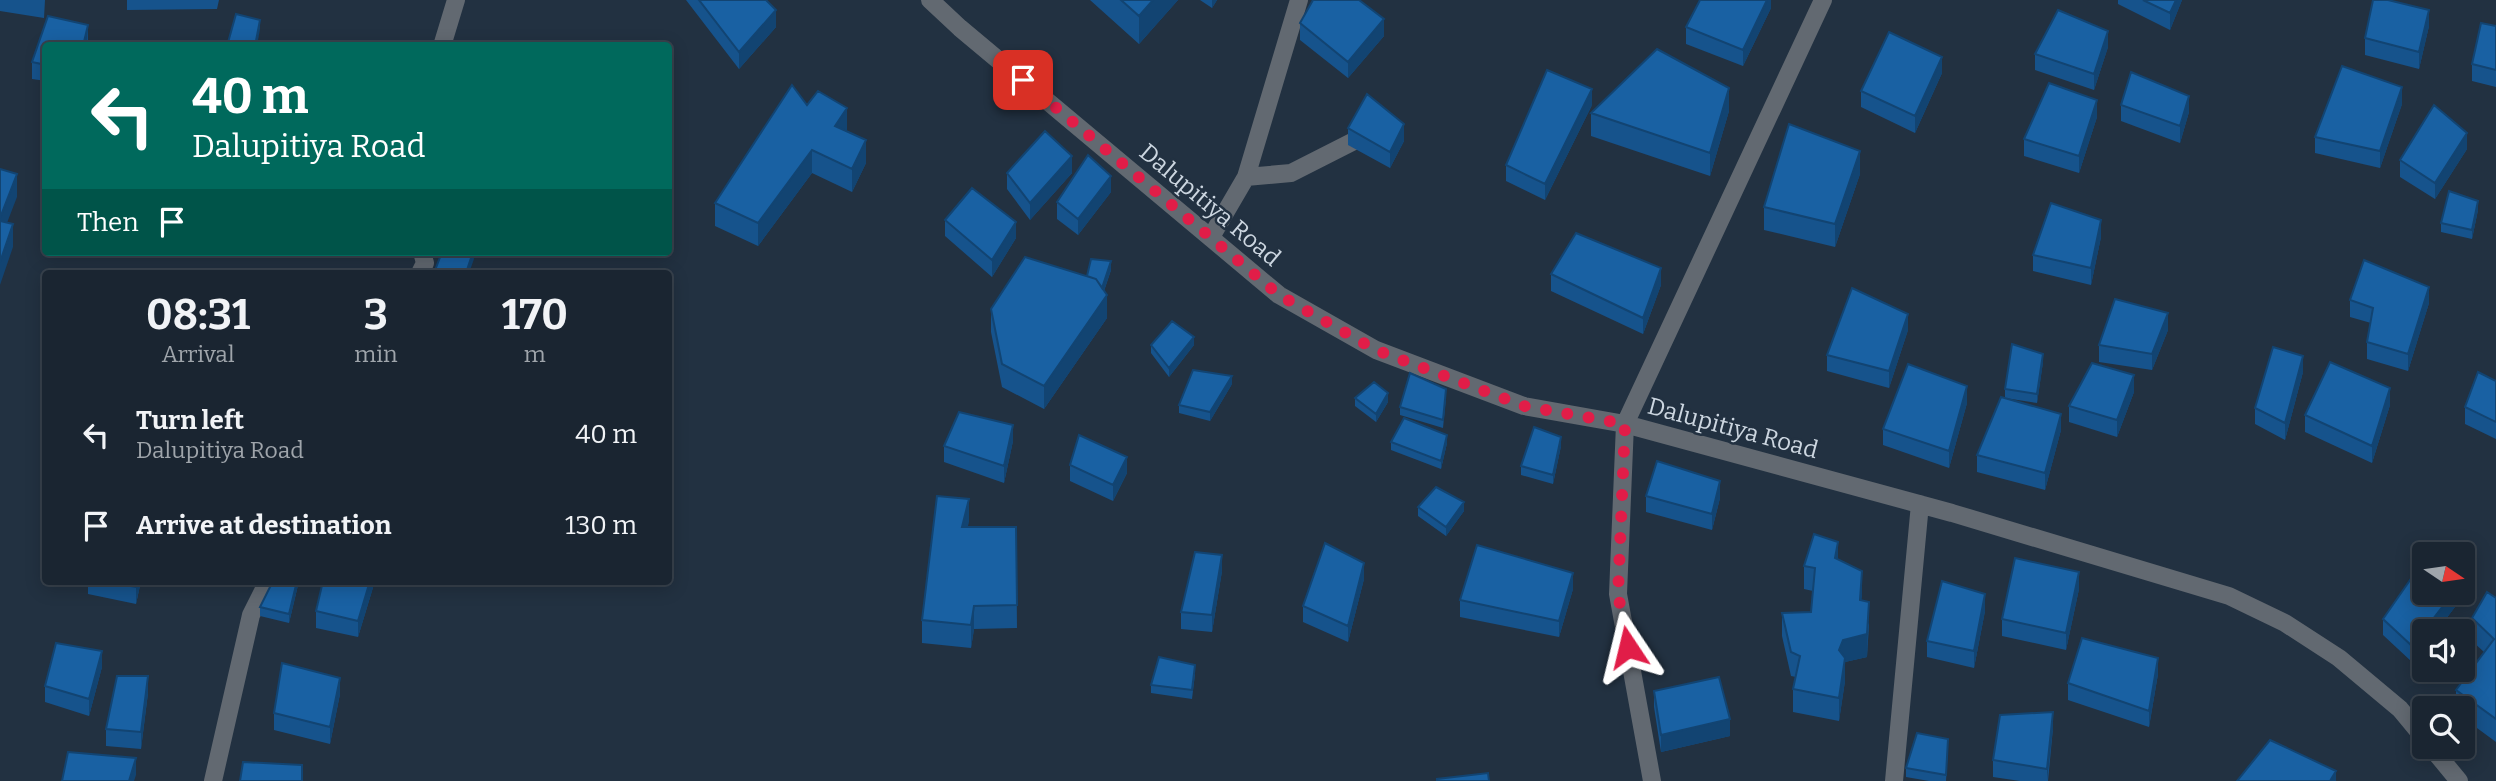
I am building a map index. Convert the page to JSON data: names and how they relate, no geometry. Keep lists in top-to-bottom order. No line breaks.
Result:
{"streets":{"street":["Dalupitiya Road"]},"north":"right","page":{"turn":["40 m","Dalupitiya Road"],"then":"Then","eta":["08:31","Arrival","3","min","170","m"],"list":[{"name":"Turn left","note":"Dalupitiya Road","value":"40 m"},{"name":"Arrive at destination","value":"130 m"}]}}
